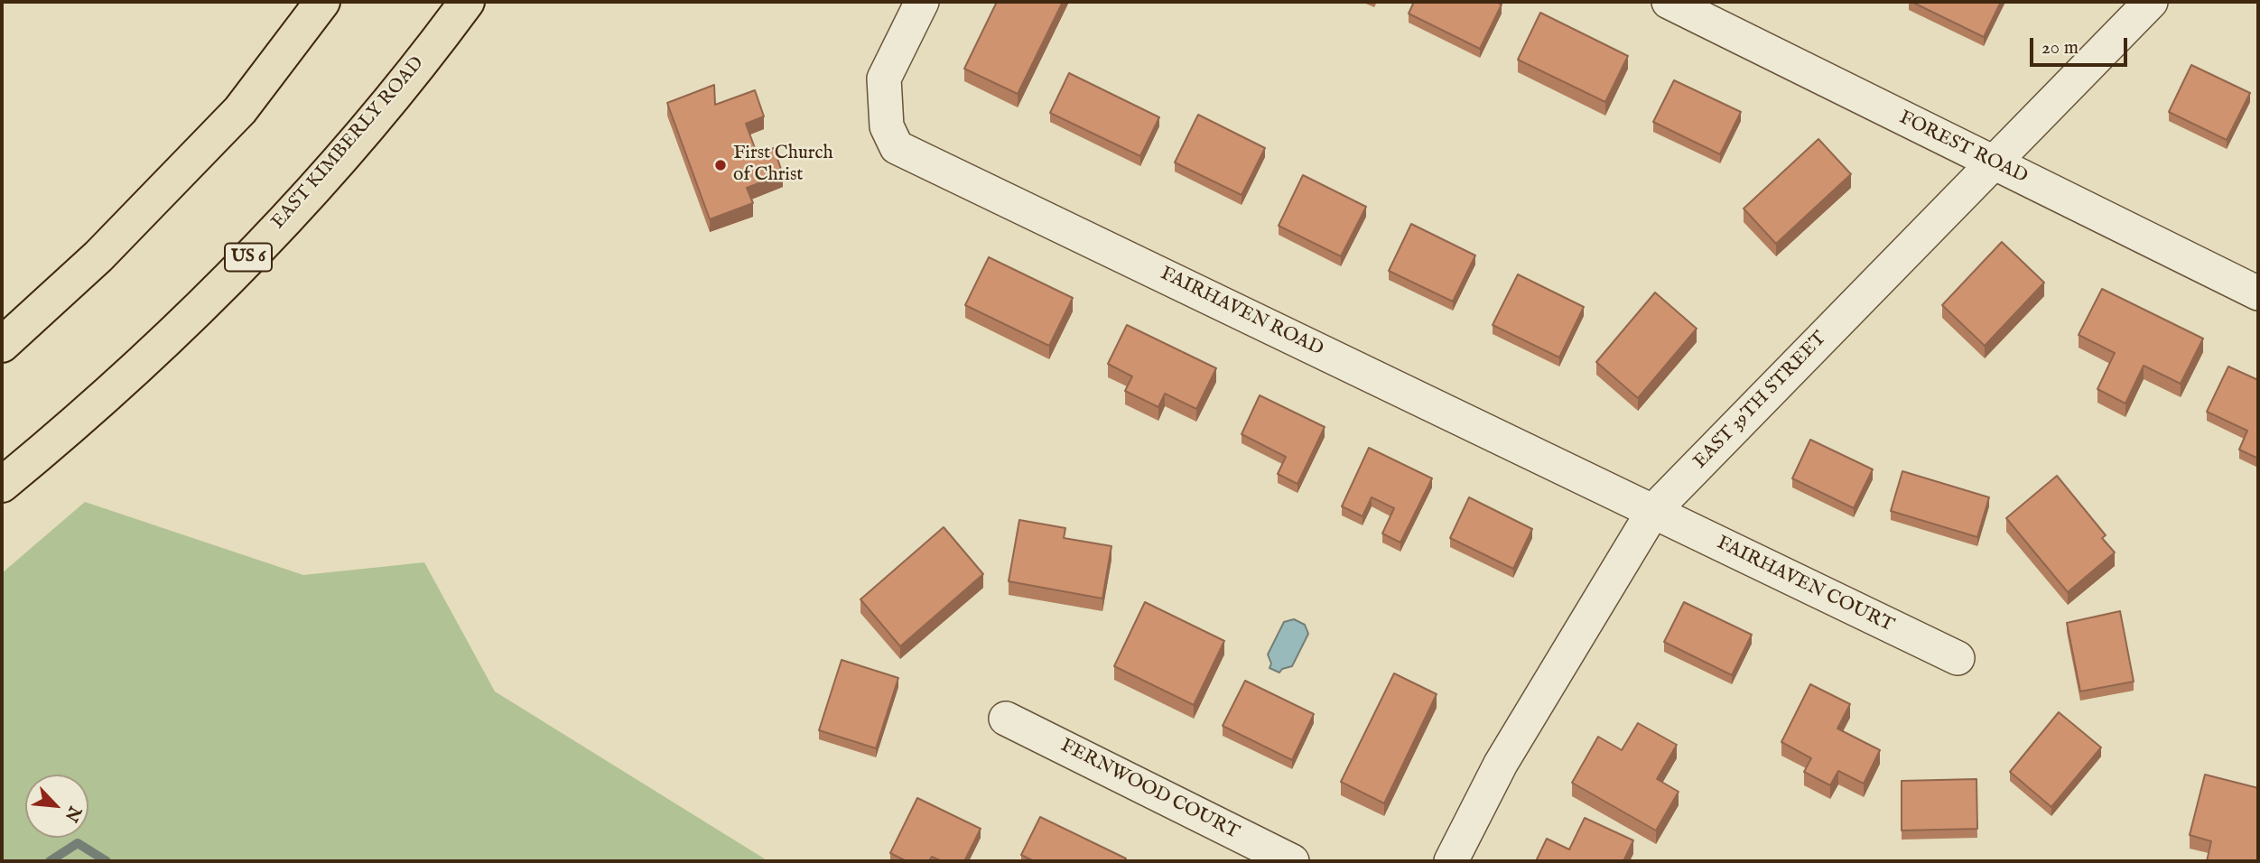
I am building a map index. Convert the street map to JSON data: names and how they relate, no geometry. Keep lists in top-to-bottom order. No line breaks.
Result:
{"streets":{"main road":["EAST KIMBERLY ROAD","US 6"],"street":["FOREST ROAD","FAIRHAVEN ROAD","EAST 39TH STREET","FAIRHAVEN COURT","FERNWOOD COURT"]},"crossings":[["FOREST ROAD","EAST 39TH STREET"],["FAIRHAVEN ROAD","EAST 39TH STREET"],["FAIRHAVEN ROAD","FAIRHAVEN COURT"],["EAST 39TH STREET","FAIRHAVEN COURT"]],"places":["First Church of Christ"],"scale_bar":"20 m","north":"bottom right"}
